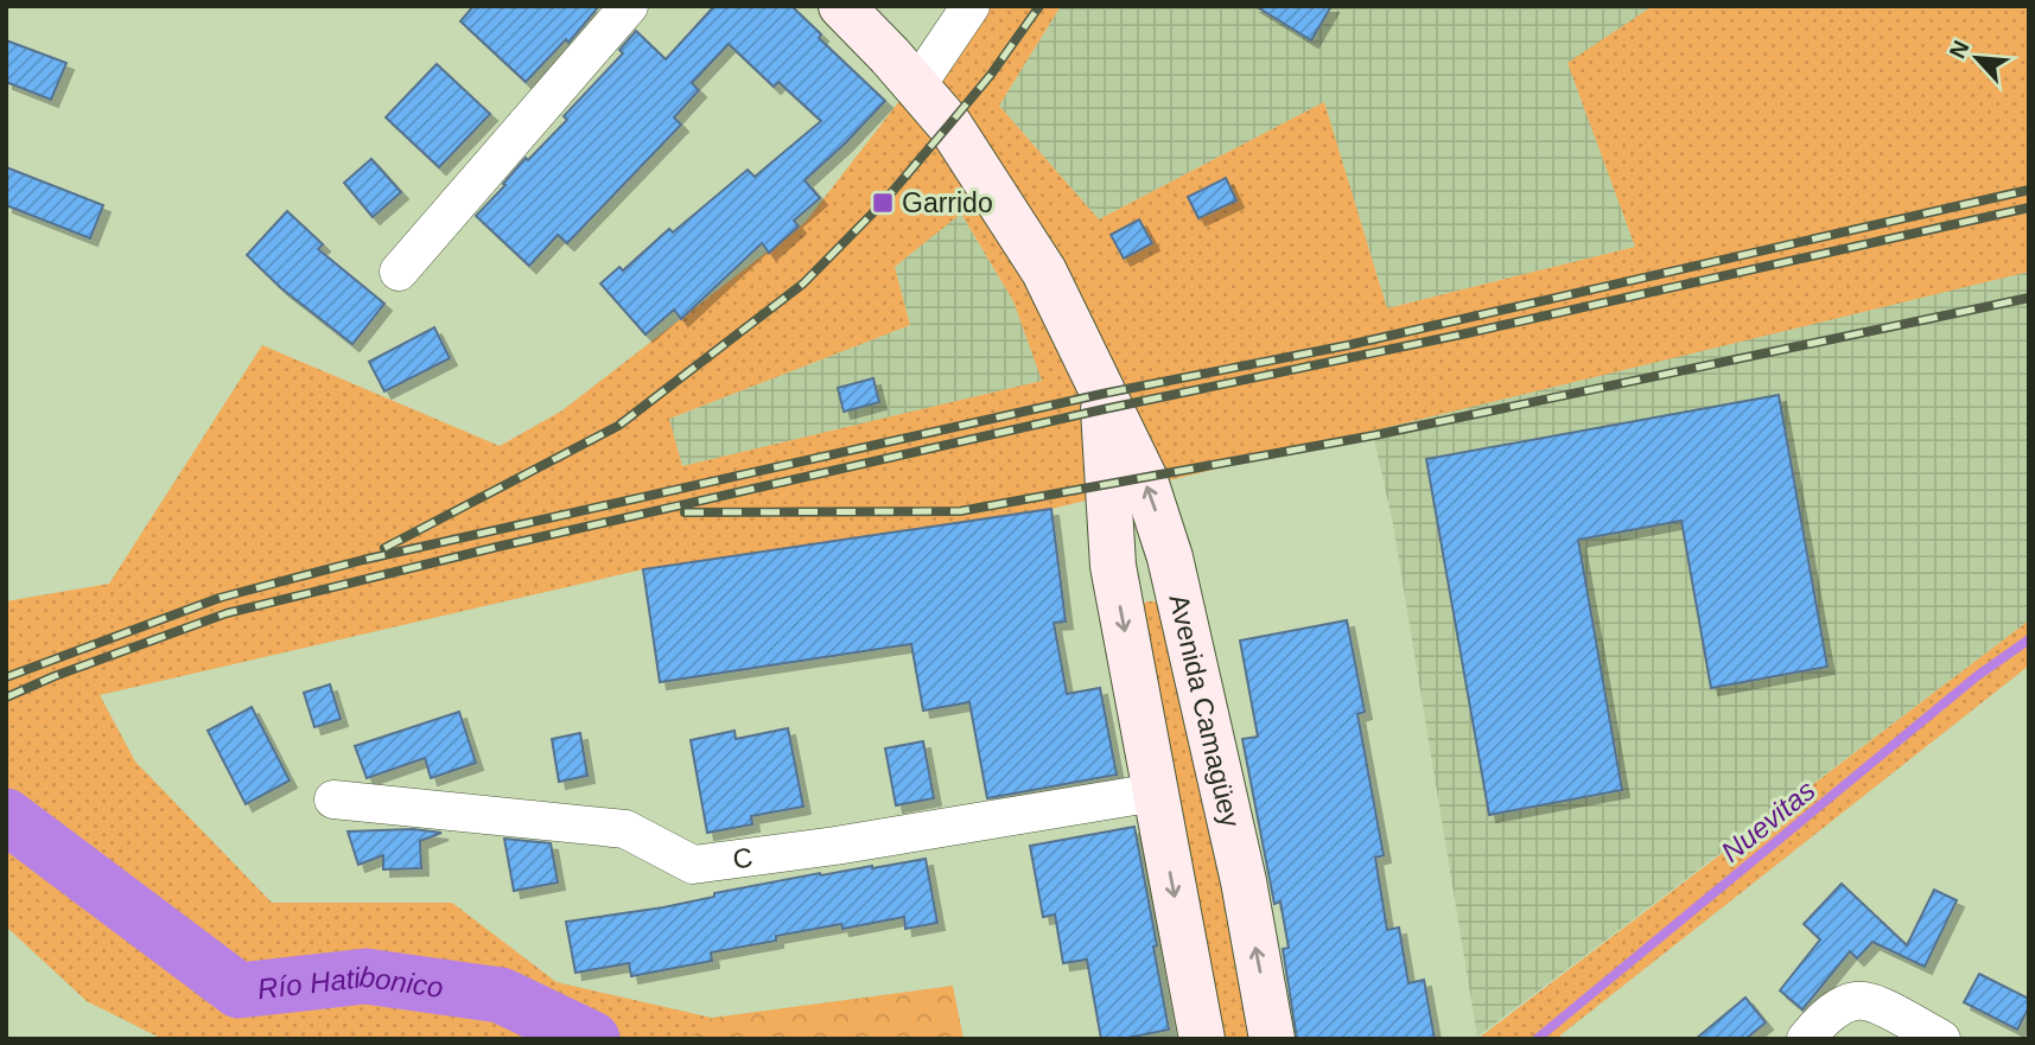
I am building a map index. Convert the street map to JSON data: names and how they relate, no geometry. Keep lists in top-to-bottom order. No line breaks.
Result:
{"streets":{"main road":["Avenida Camagüey"],"street":["C"]},"crossings":[["Avenida Camagüey","C"]],"water":["Nuevitas","Río Hatibonico"],"places":{"transit":["Garrido"]},"north":"top left"}
